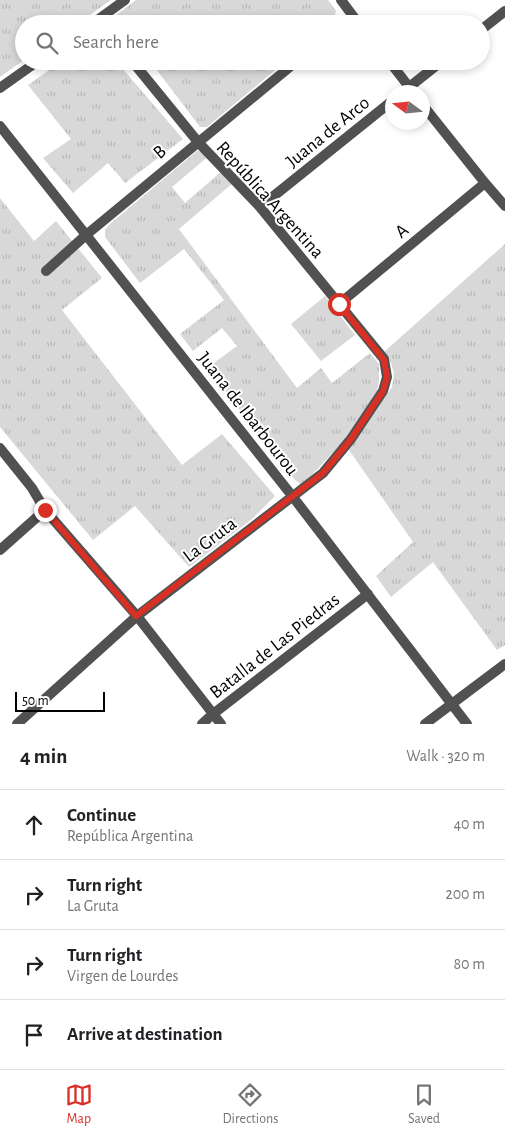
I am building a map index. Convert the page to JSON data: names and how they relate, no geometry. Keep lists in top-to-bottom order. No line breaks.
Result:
{"streets":{"street":["Juana de Arco","B","República Argentina","A","Juana de Ibarbourou","La Gruta","Batalla de Las Piedras"]},"crossings":[["Juana de Arco","República Argentina"],["B","República Argentina"],["B","Juana de Ibarbourou"],["República Argentina","A"],["República Argentina","La Gruta"],["Juana de Ibarbourou","La Gruta"],["Juana de Ibarbourou","Batalla de Las Piedras"]],"scale_bar":"50 m","north":"left","page":{"search":"Search here","scale":"50 m","heading":["4 min","Walk · 320 m"],"list":[["Continue","República Argentina","40 m"],["Turn right","La Gruta","200 m"],["Turn right","Virgen de Lourdes","80 m"],"Arrive at destination"],"nav":["Map","Directions","Saved"]}}
